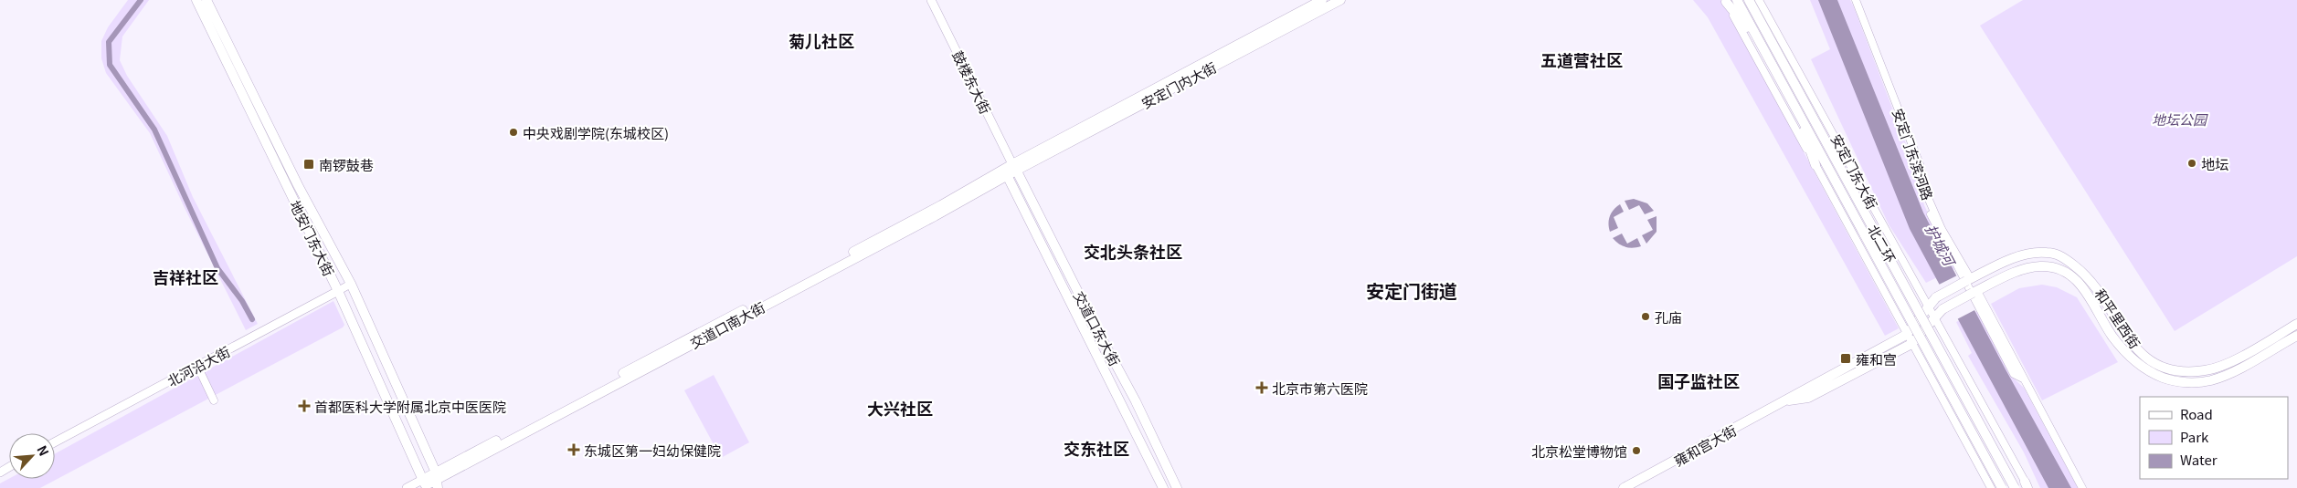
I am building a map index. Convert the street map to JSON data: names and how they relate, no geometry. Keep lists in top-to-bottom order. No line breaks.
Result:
{"streets":{"main road":["鼓楼东大街","安定门内大街","地安门东大街","北二环","和平里西街","交道口南大街","交道口东大街","北河沿大街","雍和宫大街"],"street":["安定门东滨河路","安定门东大街"]},"crossings":[["鼓楼东大街","安定门内大街"],["鼓楼东大街","交道口南大街"],["鼓楼东大街","交道口东大街"],["安定门内大街","交道口南大街"],["安定门内大街","交道口东大街"],["安定门东滨河路","和平里西街"],["安定门东大街","和平里西街"],["地安门东大街","交道口南大街"],["地安门东大街","北河沿大街"],["和平里西街","雍和宫大街"],["交道口南大街","交道口东大街"]],"districts":["菊儿社区","五道营社区","交北头条社区","吉祥社区","安定门街道","国子监社区","大兴社区","交东社区"],"water":["护城河"],"parks":["地坛公园"],"places":{"other":["中央戏剧学院(东城校区)","地坛","孔庙","北京松堂博物馆"],"transit":["南锣鼓巷","雍和宫"],"health":["北京市第六医院","首都医科大学附属北京中医医院","东城区第一妇幼保健院"]},"legend":["Road","Park","Water"],"north":"top right"}
